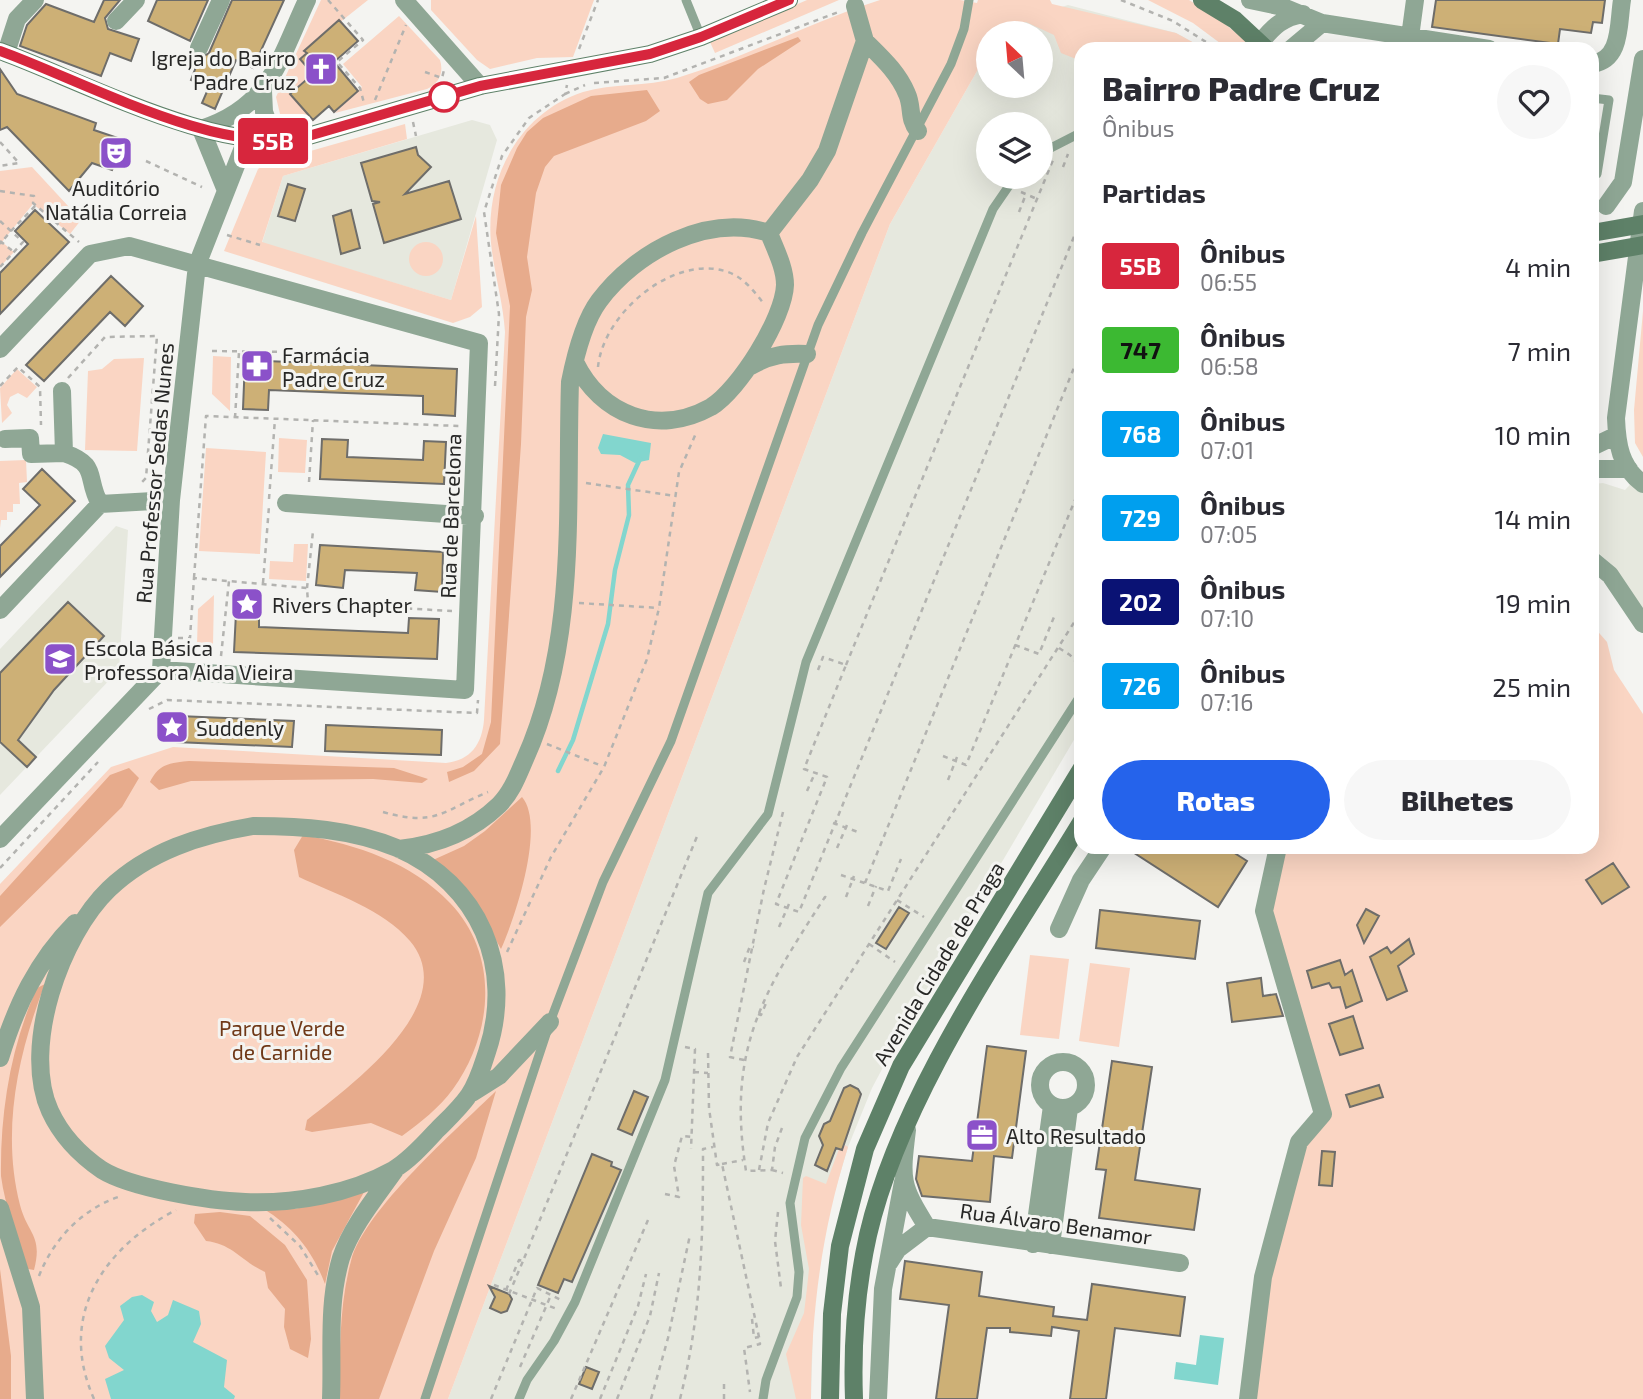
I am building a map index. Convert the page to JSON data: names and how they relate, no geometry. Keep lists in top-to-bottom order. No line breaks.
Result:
{"streets":{"main road":["Avenida Cidade de Praga"],"street":["Rua Professor Sedas Nunes","Rua de Barcelona","Rua Álvaro Benamor"]},"crossings":[["Rua Professor Sedas Nunes","Rua de Barcelona"]],"parks":["Parque Verde de Carnide"],"places":{"church":["Igreja do Bairro Padre Cruz"],"theatre":["Auditório Natália Correia"],"pharmacy":["Farmácia Padre Cruz"],"place":["Rivers Chapter","Suddenly"],"school or university":["Escola Básica Professora Aida Vieira"],"office":["Alto Resultado"]},"lines":["bus line 55B"],"north":"top left","page":{"on_map":"55B","heading":[["Bairro Padre Cruz","Ônibus"],"Partidas"],"list":[{"mark":"55B","name":"Ônibus","note":"06:55","value":"4 min"},{"mark":"747","name":"Ônibus","note":"06:58","value":"7 min"},{"mark":"768","name":"Ônibus","note":"07:01","value":"10 min"},{"mark":"729","name":"Ônibus","note":"07:05","value":"14 min"},{"mark":"202","name":"Ônibus","note":"07:10","value":"19 min"},{"mark":"726","name":"Ônibus","note":"07:16","value":"25 min"}],"buttons":["Rotas","Bilhetes"]}}
